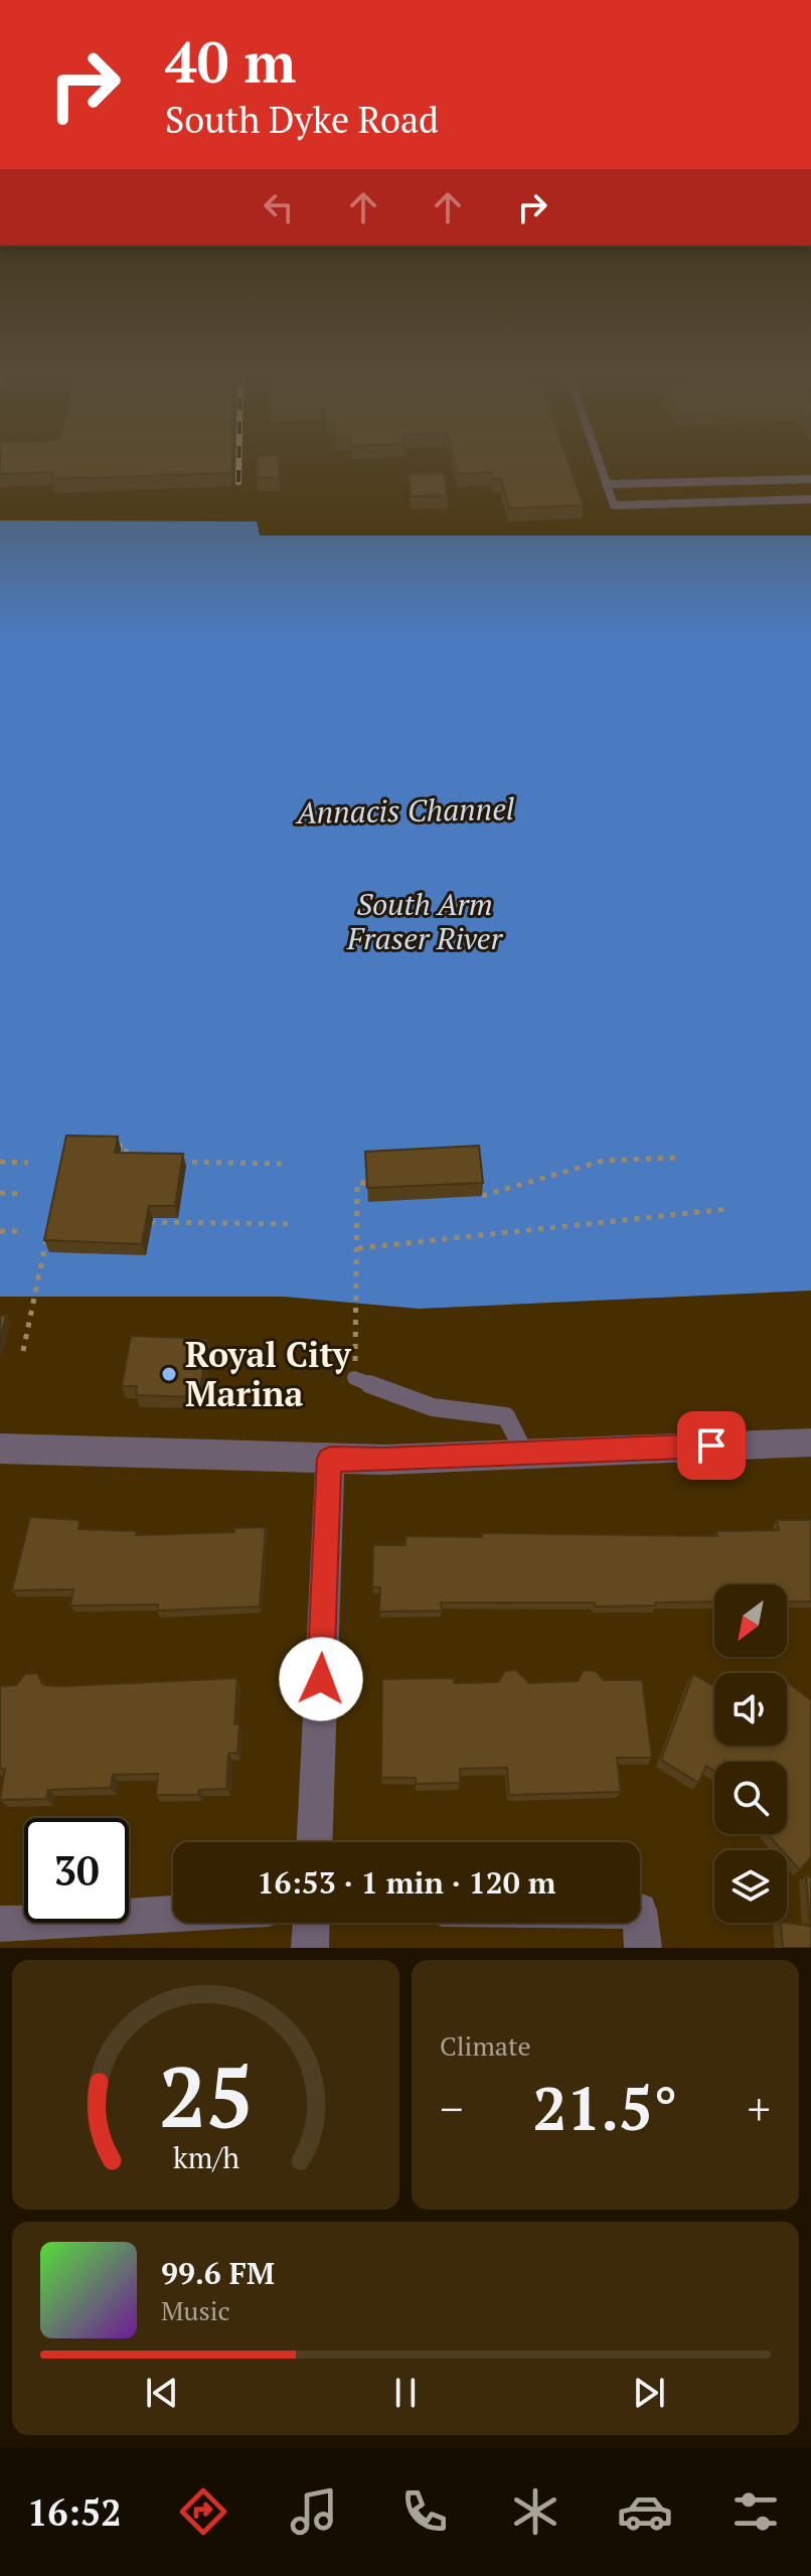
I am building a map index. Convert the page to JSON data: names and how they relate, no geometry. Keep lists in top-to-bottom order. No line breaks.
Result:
{"water":["Annacis Channel","South Arm Fraser River"],"places":["Royal City Marina"],"north":"bottom left","page":{"turn":["40 m","South Dyke Road"],"limit":"30","trip":"16:53 · 1 min · 120 m","tile":"Climate","heat":["−","21.5°","+"],"song":["99.6 FM","Music"],"tabs":"16:52","gauge":["25","km/h"]}}
